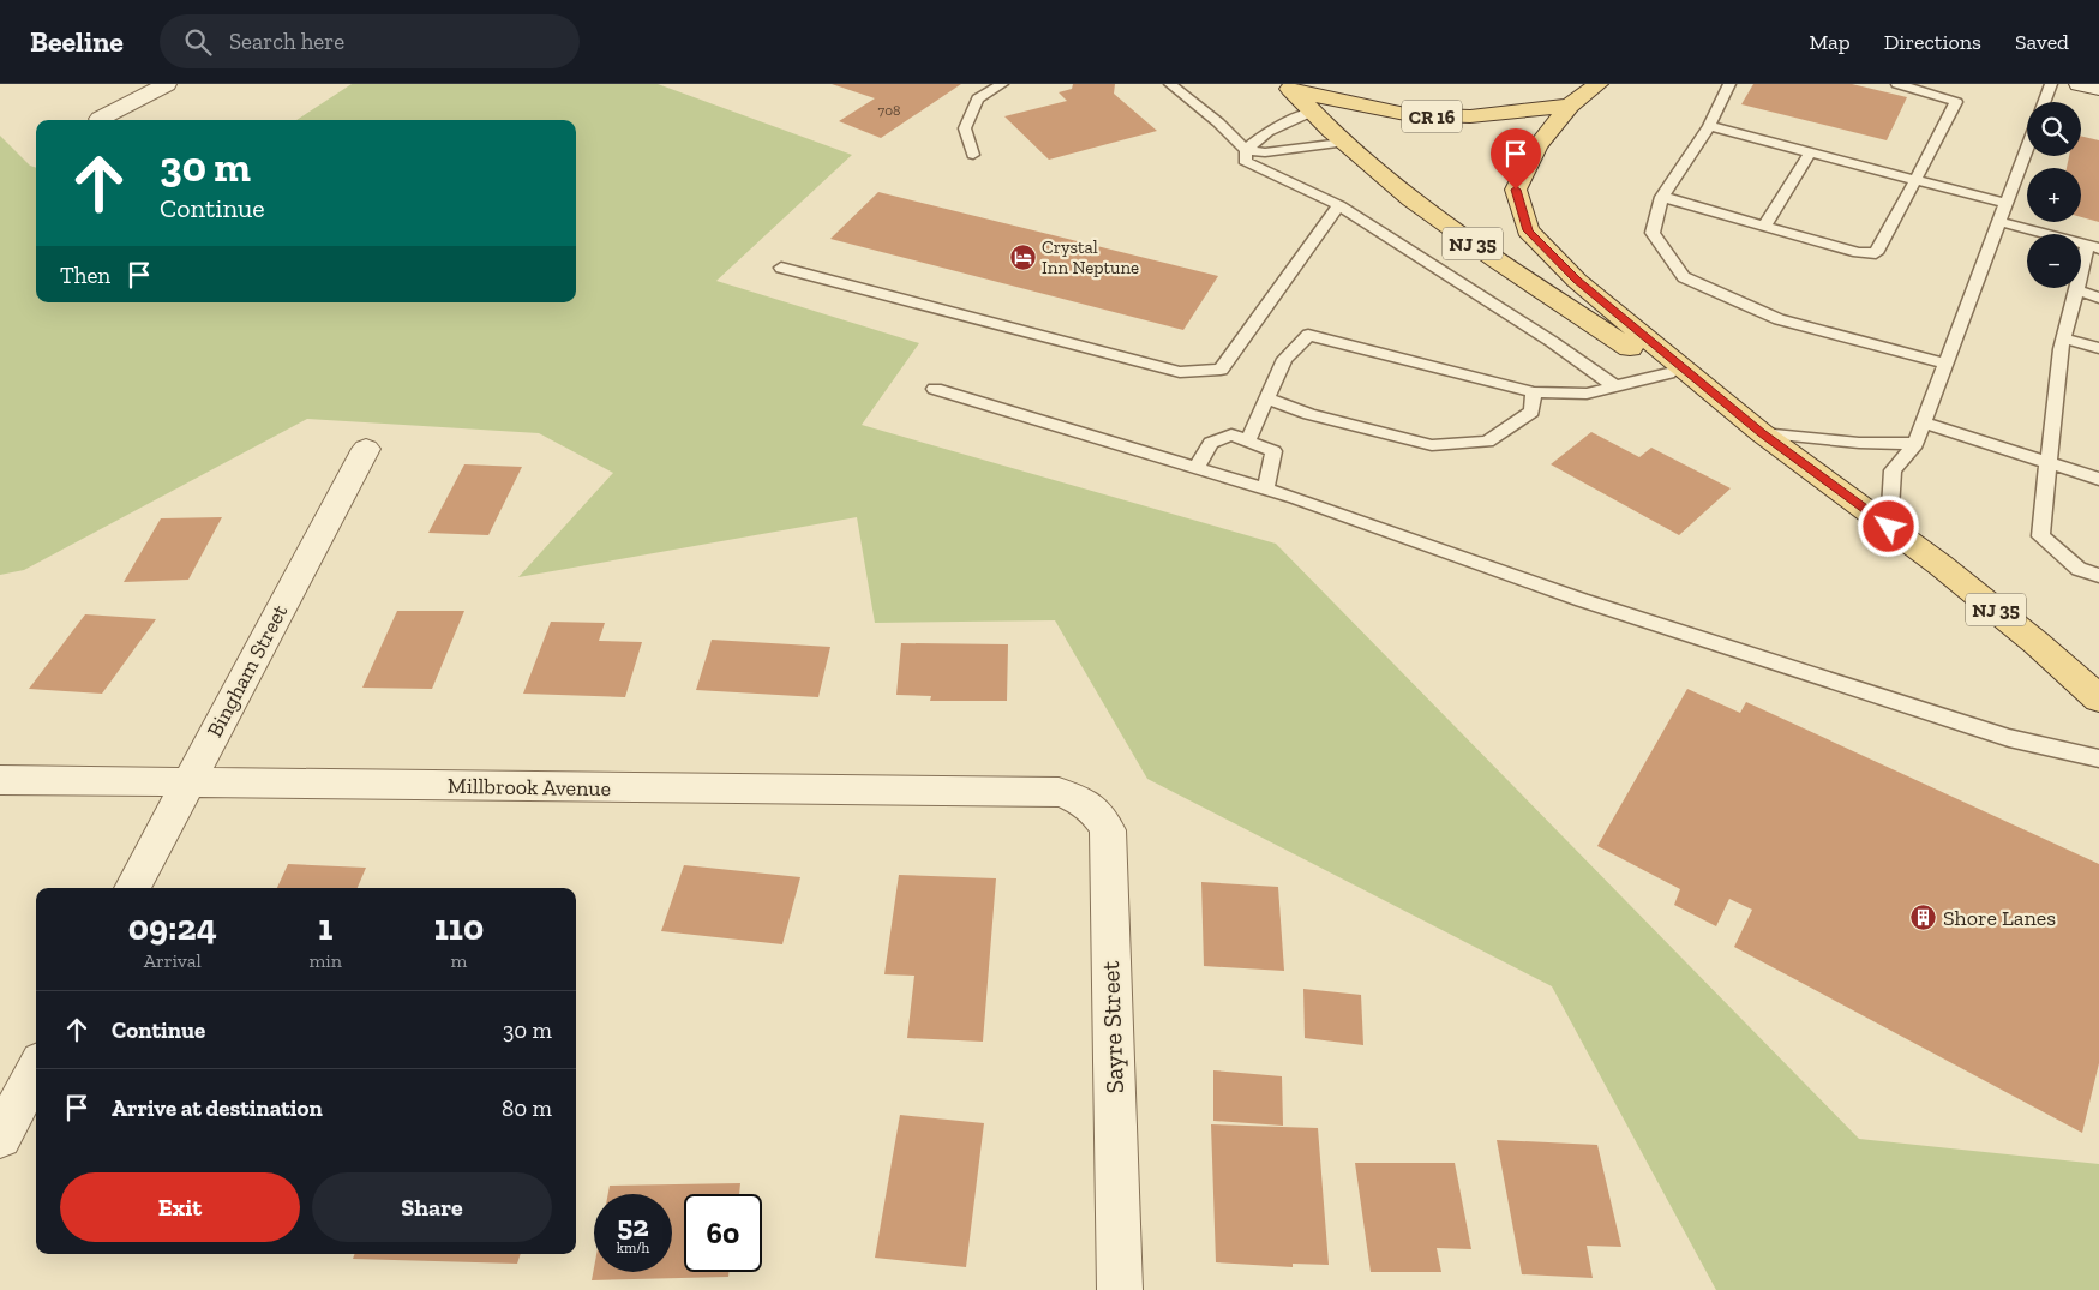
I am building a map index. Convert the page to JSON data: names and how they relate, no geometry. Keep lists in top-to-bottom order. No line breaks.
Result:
{"streets":{"main road":["CR 16","NJ 35"],"street":["Bingham Street","Millbrook Avenue","Sayre Street"]},"crossings":[["CR 16","NJ 35"],["Bingham Street","Millbrook Avenue"],["Millbrook Avenue","Sayre Street"]],"places":{"hotel":["Crystal Inn Neptune"],"building":["Shore Lanes"]},"house_numbers":["708"],"page":{"header":"Beeline","search":"Search here","nav":["Map","Directions","Saved"],"map_buttons":["+","−"],"turn":["30 m","Continue"],"then":"Then","eta":["09:24","Arrival","1","min","110","m"],"list":[{"name":"Continue","value":"30 m"},{"name":"Arrive at destination","value":"80 m"}],"buttons":["Exit","Share"],"speed":"52 km/h","limit":"60"}}
